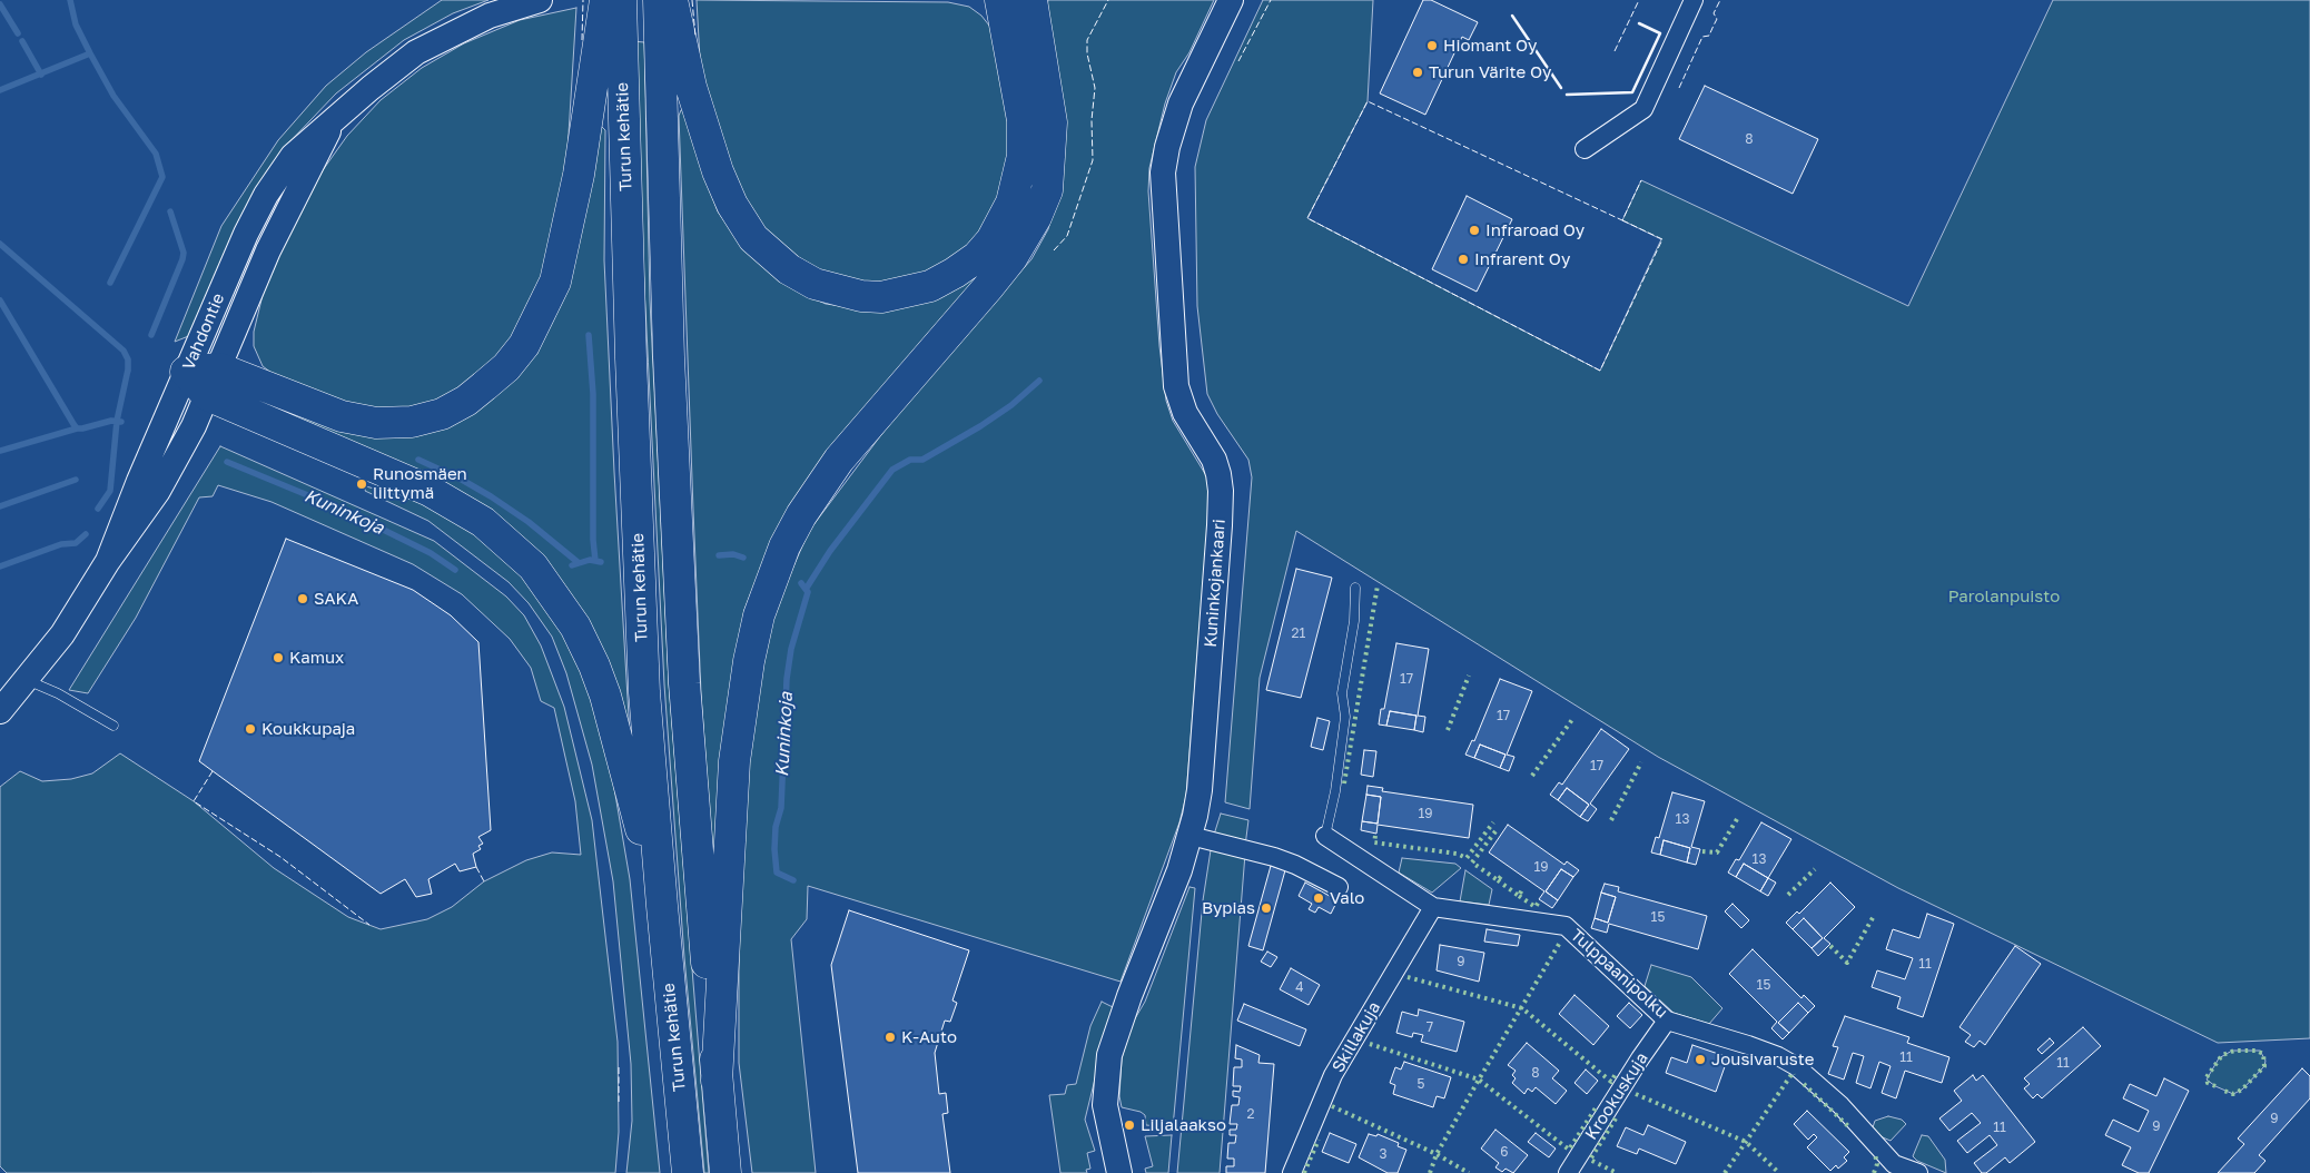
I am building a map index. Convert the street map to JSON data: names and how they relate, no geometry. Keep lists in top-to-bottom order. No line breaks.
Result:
{"streets":{"highway":["Turun kehätie"],"street":["Vahdontie","Kuninkojankaari","Tulppaanipolku","Skillakuja","Krookuskuja"]},"crossings":[["Tulppaanipolku","Skillakuja"],["Tulppaanipolku","Krookuskuja"]],"water":["Kuninkoja"],"parks":["Parolanpuisto"],"places":["Hiomant Oy","Turun Värite Oy","Infraroad Oy","Infrarent Oy","Runosmäen liittymä","SAKA","Kamux","Koukkupaja","Valo","Bypias","K-Auto","Jousivaruste","Liljalaakso"],"house_numbers":["8","21","17","17","17","19","13","13","19","15","9","11","15","4","7","11","11","8","5","2","9","9","11","6","3"]}
